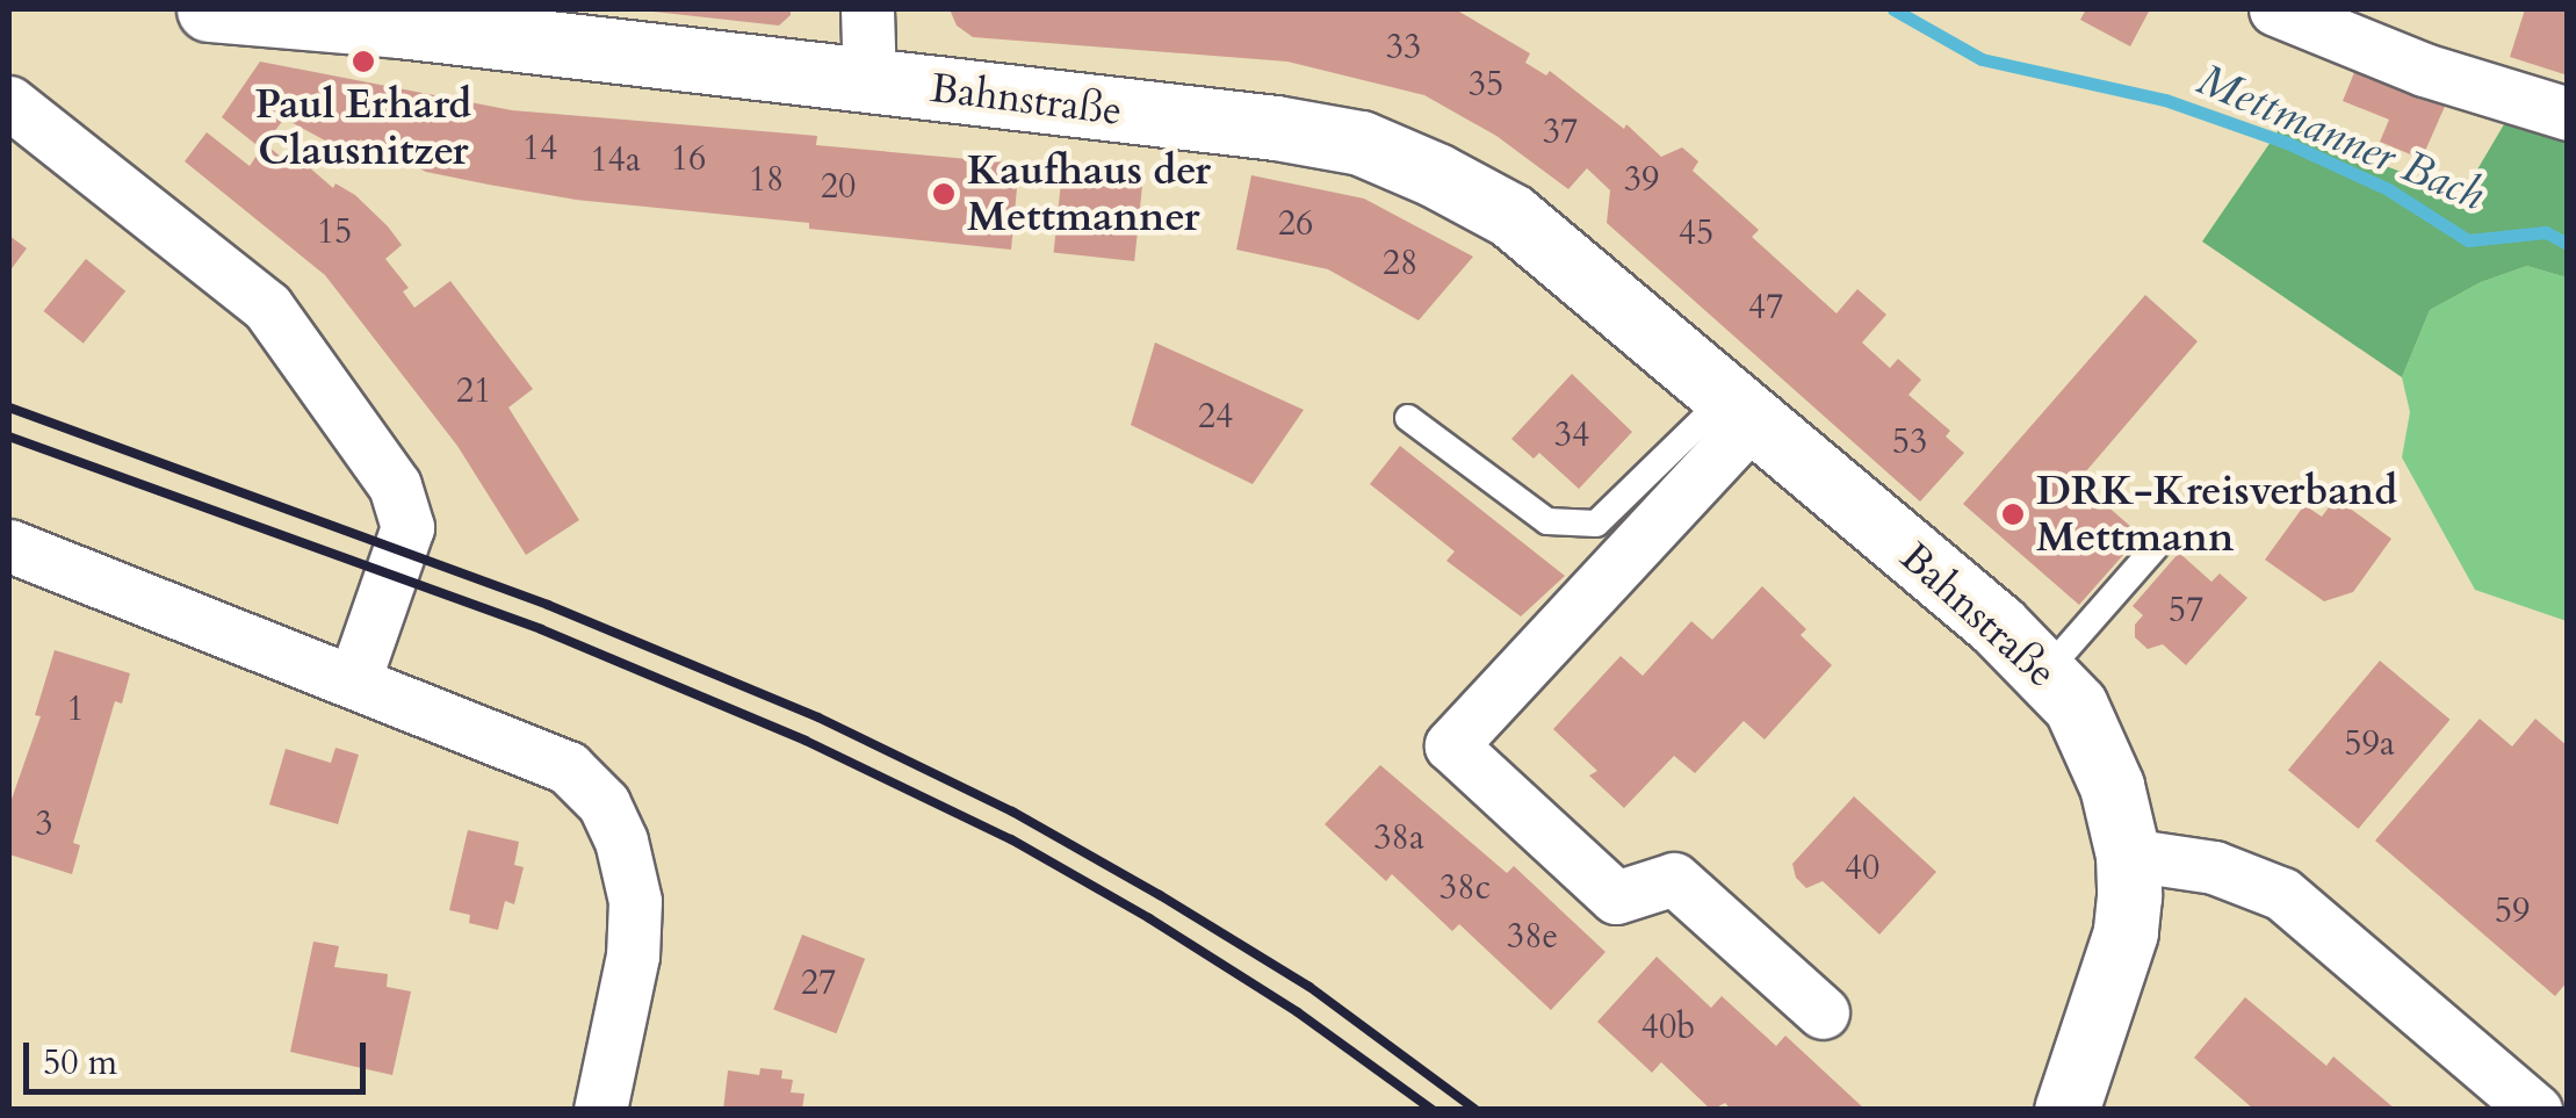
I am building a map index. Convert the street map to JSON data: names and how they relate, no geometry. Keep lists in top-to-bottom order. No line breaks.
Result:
{"streets":{"street":["Bahnstraße"]},"water":["Mettmanner Bach"],"places":["Paul Erhard Clausnitzer","Kaufhaus der Mettmanner","DRK-Kreisverband Mettmann"],"house_numbers":["33","35","37","14","16","14a","18","39","20","26","15","45","28","47","21","24","34","53","57","1","59a","3","38a","40","38c","59","38e","27","40b"],"scale_bar":"50 m"}
